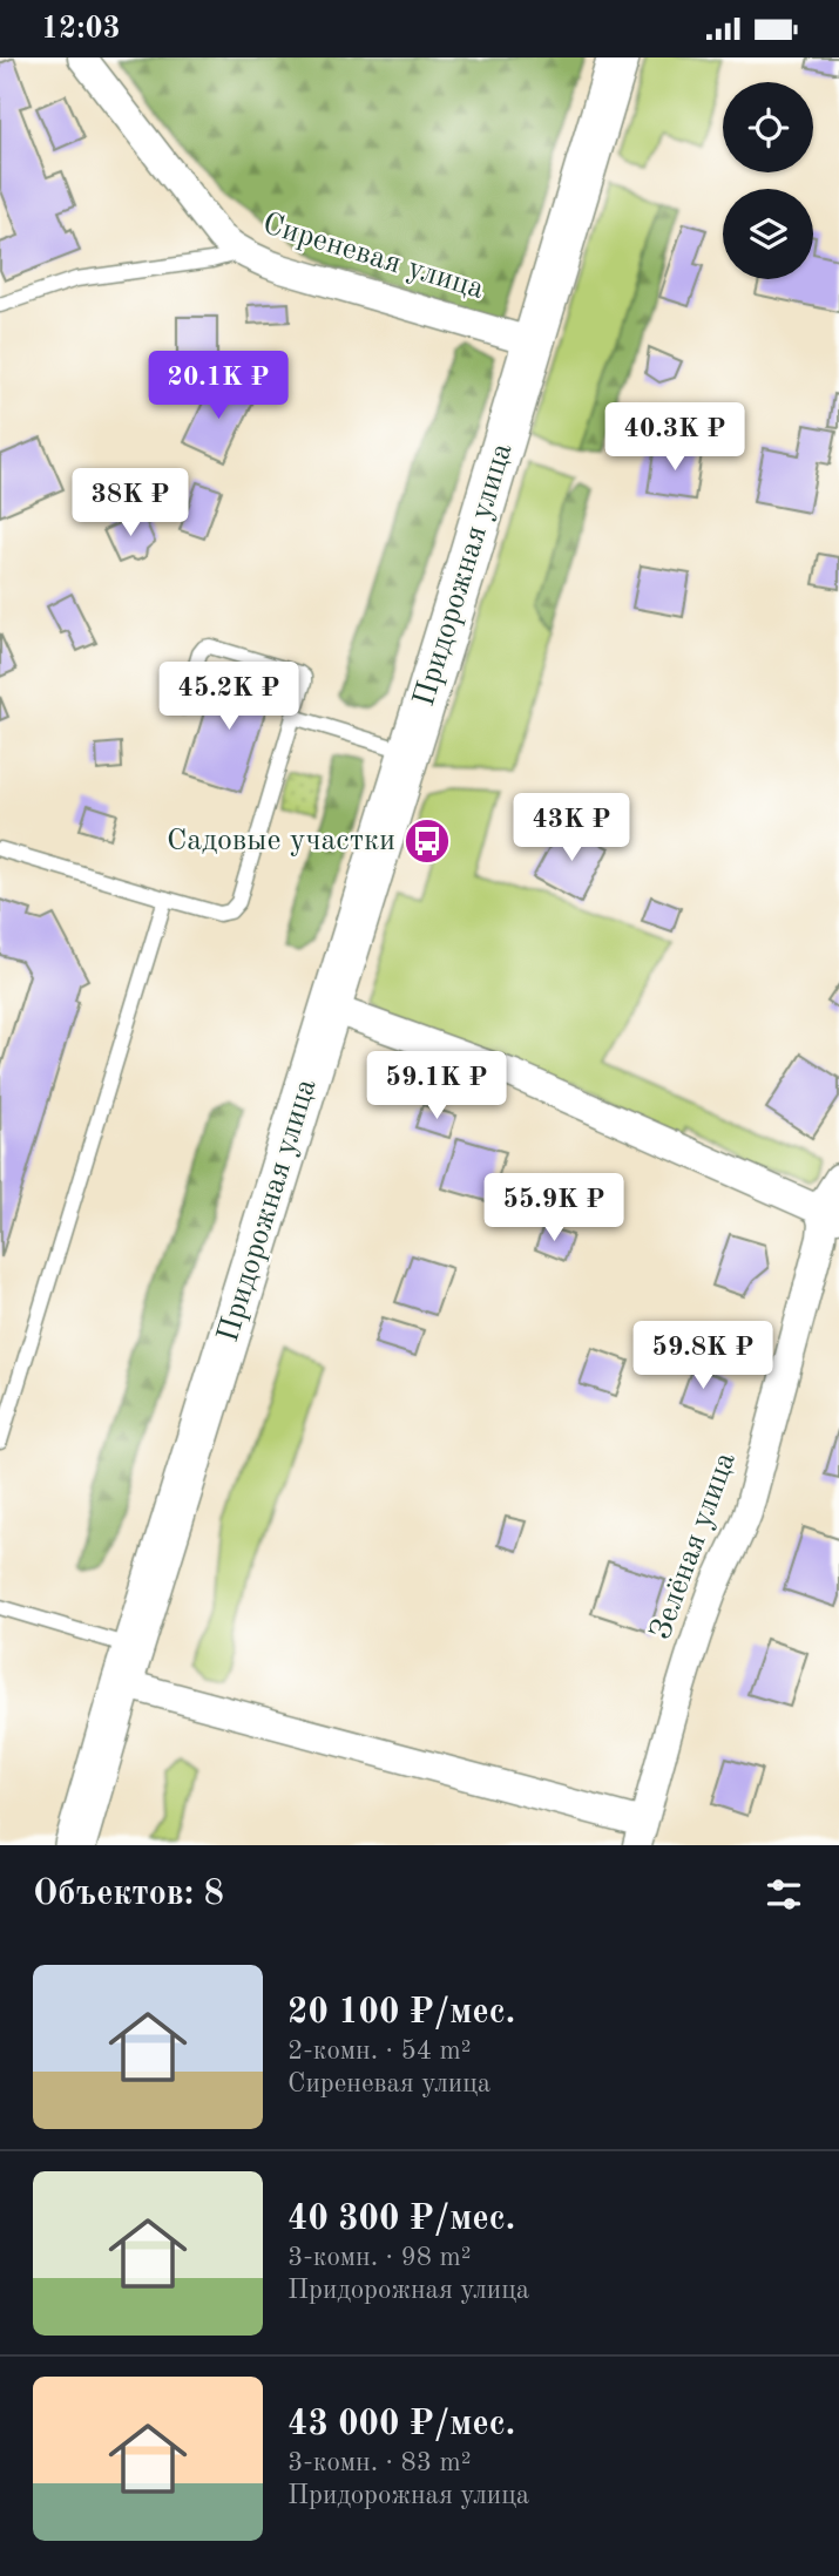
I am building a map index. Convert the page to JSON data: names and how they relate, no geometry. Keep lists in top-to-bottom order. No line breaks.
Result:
{"streets":{"main road":["Придорожная улица"],"street":["Сиреневая улица","Зелёная улица"]},"crossings":[["Сиреневая улица","Придорожная улица"]],"places":{"bus stop":["Садовые участки"]},"page":{"status":"12:03","price":["20.1K ₽","40.3K ₽","38K ₽","45.2K ₽","43K ₽","59.1K ₽","55.9K ₽","59.8K ₽"],"heading":"Объектов: 8","list":[{"name":"20 100 ₽/мес.","note":"2-комн. · 54 m² · Сиреневая улица"},{"name":"40 300 ₽/мес.","note":"3-комн. · 98 m² · Придорожная улица"},{"name":"43 000 ₽/мес.","note":"3-комн. · 83 m² · Придорожная улица"}]}}
